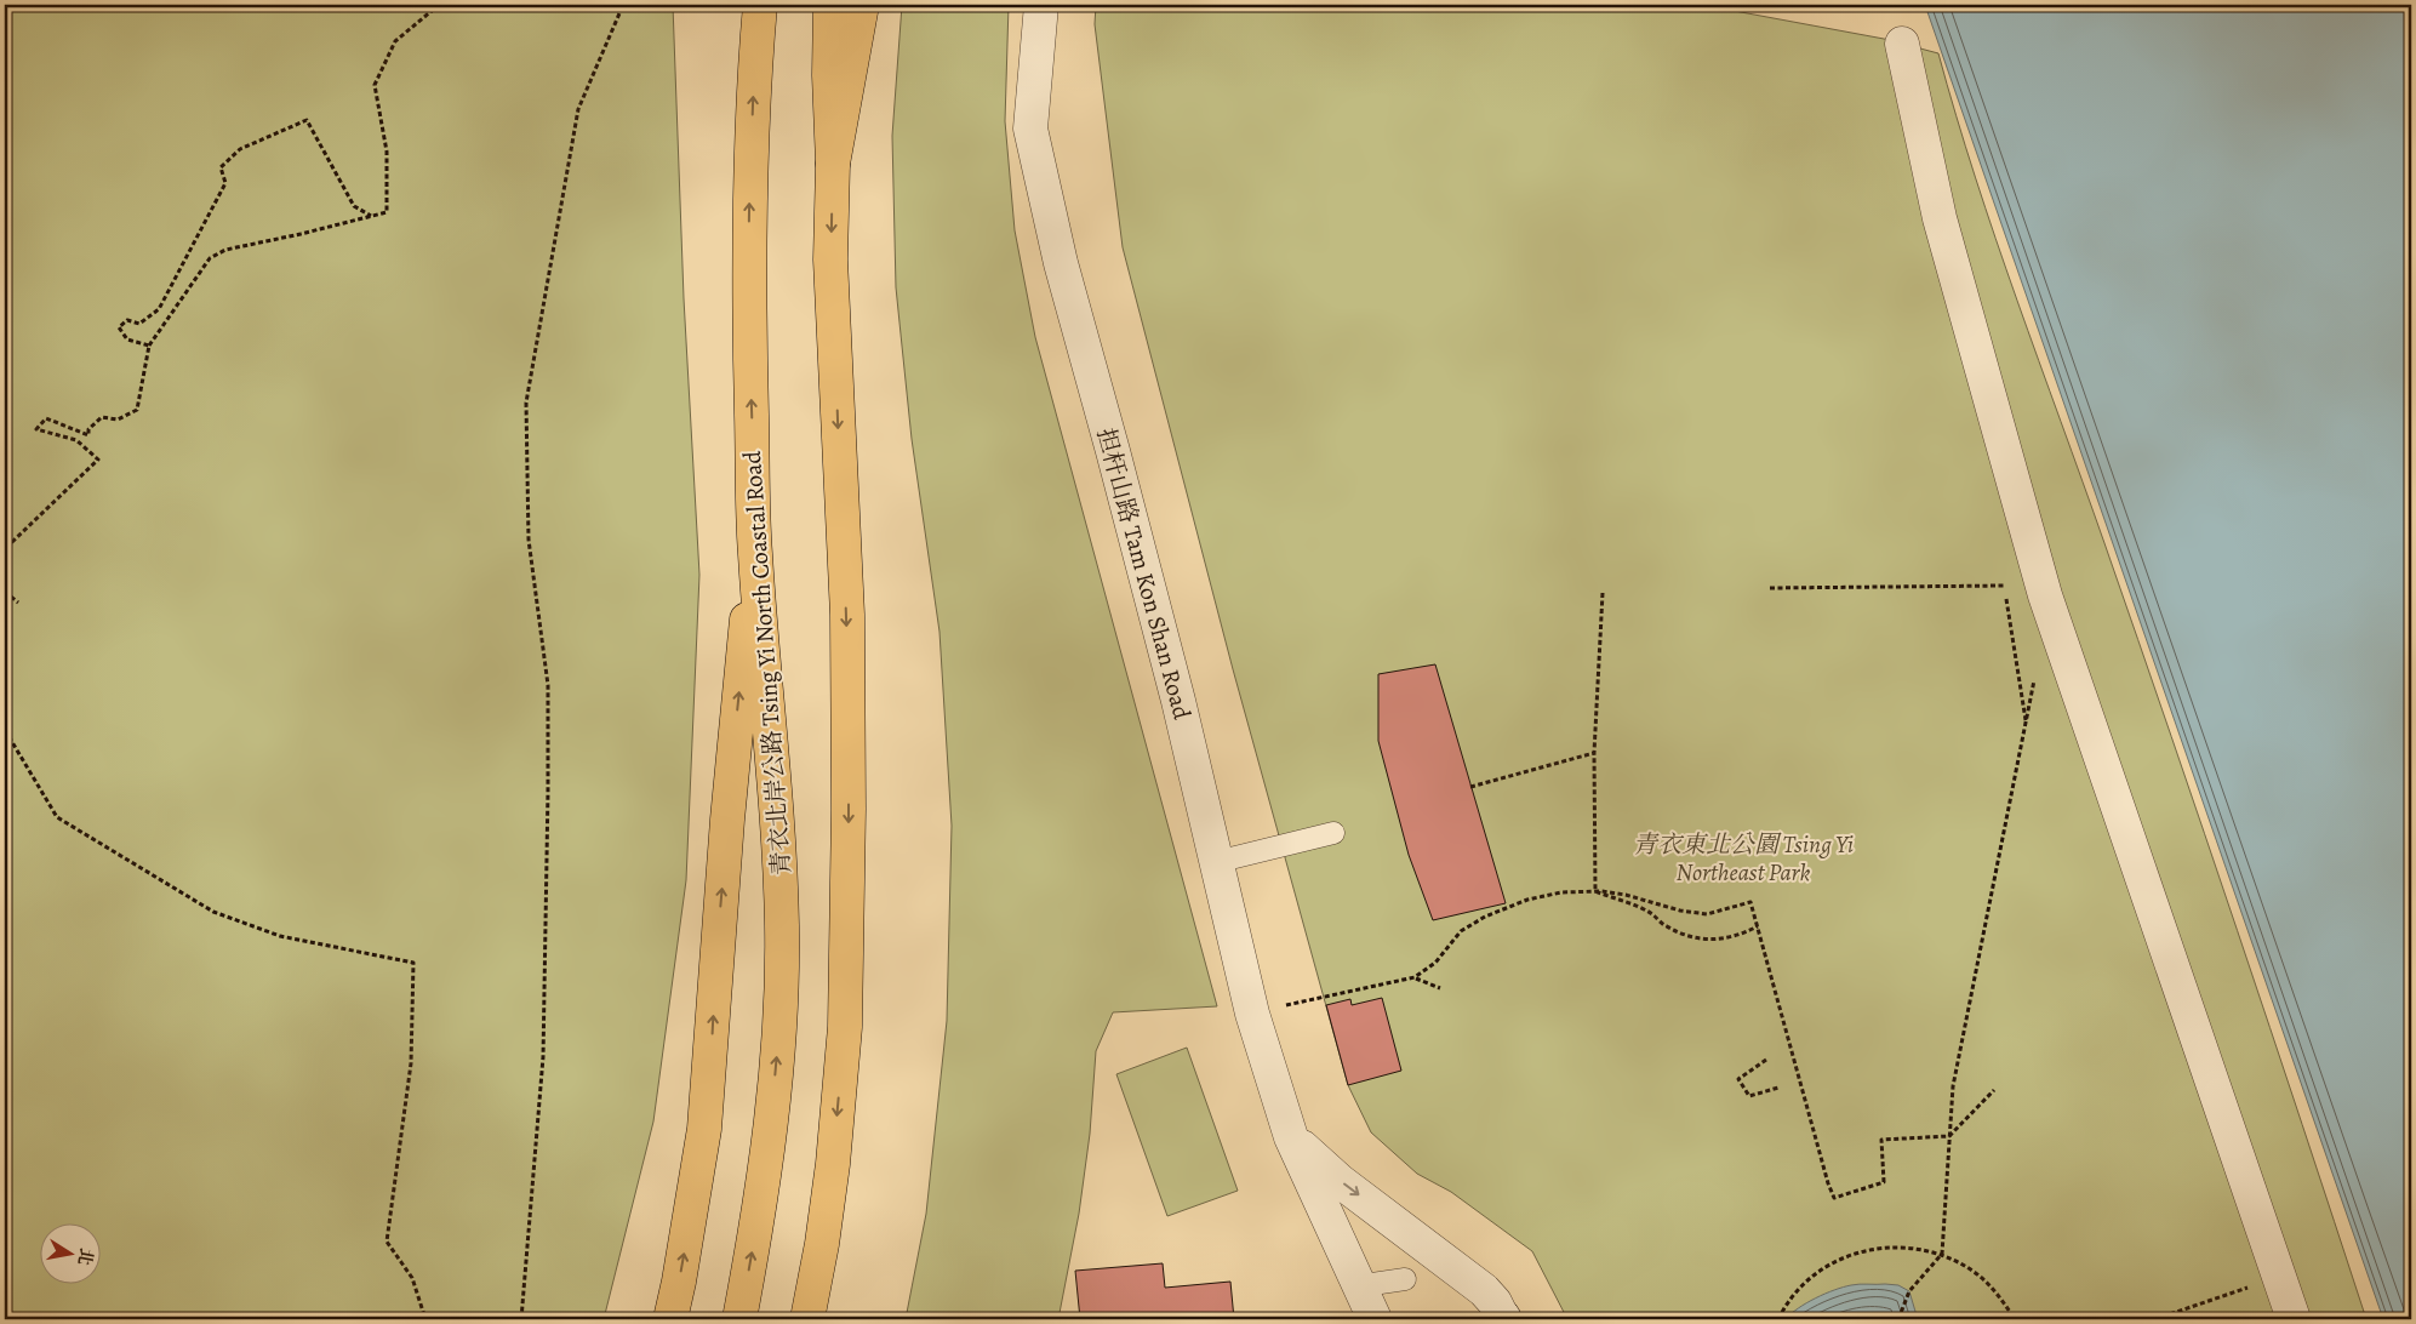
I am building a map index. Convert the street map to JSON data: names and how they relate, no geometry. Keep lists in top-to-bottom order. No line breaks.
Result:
{"streets":{"main road":["青衣北岸公路 Tsing Yi North Coastal Road"],"street":["担杆山路 Tam Kon Shan Road"]},"parks":["青衣東北公園 Tsing Yi Northeast Park"],"north":"right"}
